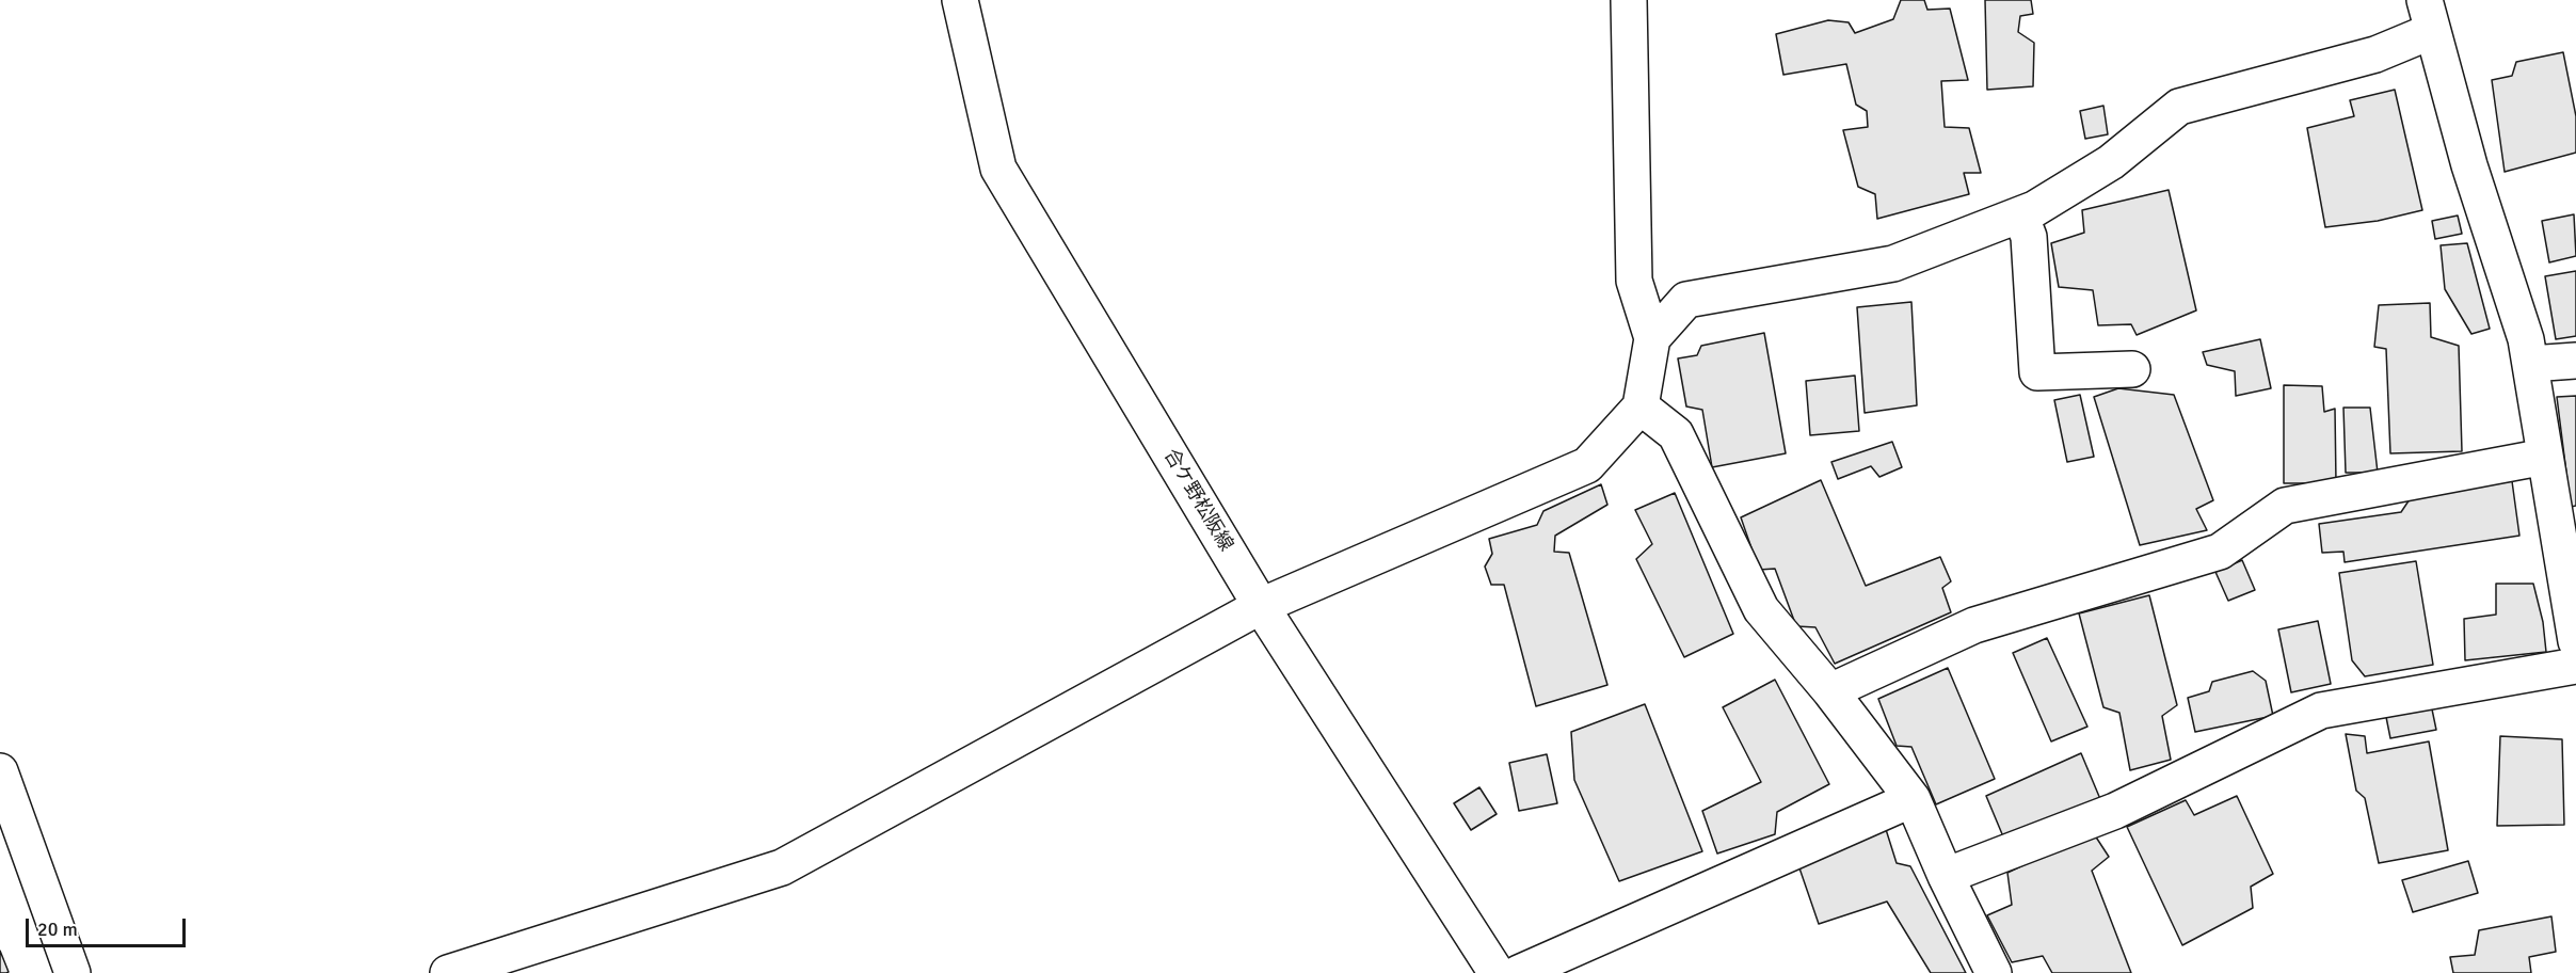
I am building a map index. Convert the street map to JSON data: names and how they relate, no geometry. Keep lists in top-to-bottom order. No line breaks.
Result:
{"streets":{"street":["合ケ野松阪線"]},"scale_bar":"20 m"}
